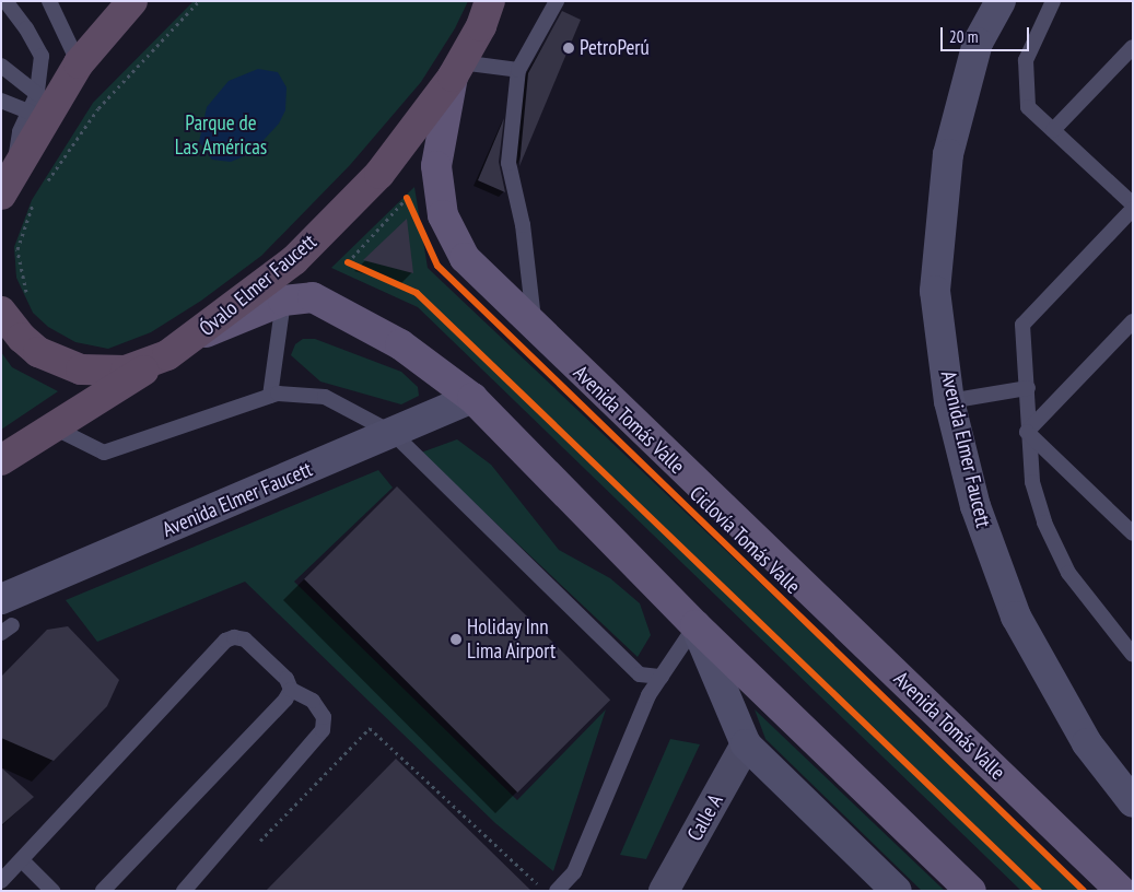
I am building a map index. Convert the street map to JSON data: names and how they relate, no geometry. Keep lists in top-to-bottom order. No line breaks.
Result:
{"streets":{"highway":["Óvalo Elmer Faucett"],"main road":["Avenida Tomás Valle"],"street":["Avenida Elmer Faucett","Calle A"],"cycle path":["Ciclovía Tomás Valle"]},"crossings":[["Óvalo Elmer Faucett","Avenida Tomás Valle"]],"parks":["Parque de Las Américas"],"places":["PetroPerú","Holiday Inn Lima Airport"],"scale_bar":"20 m"}
